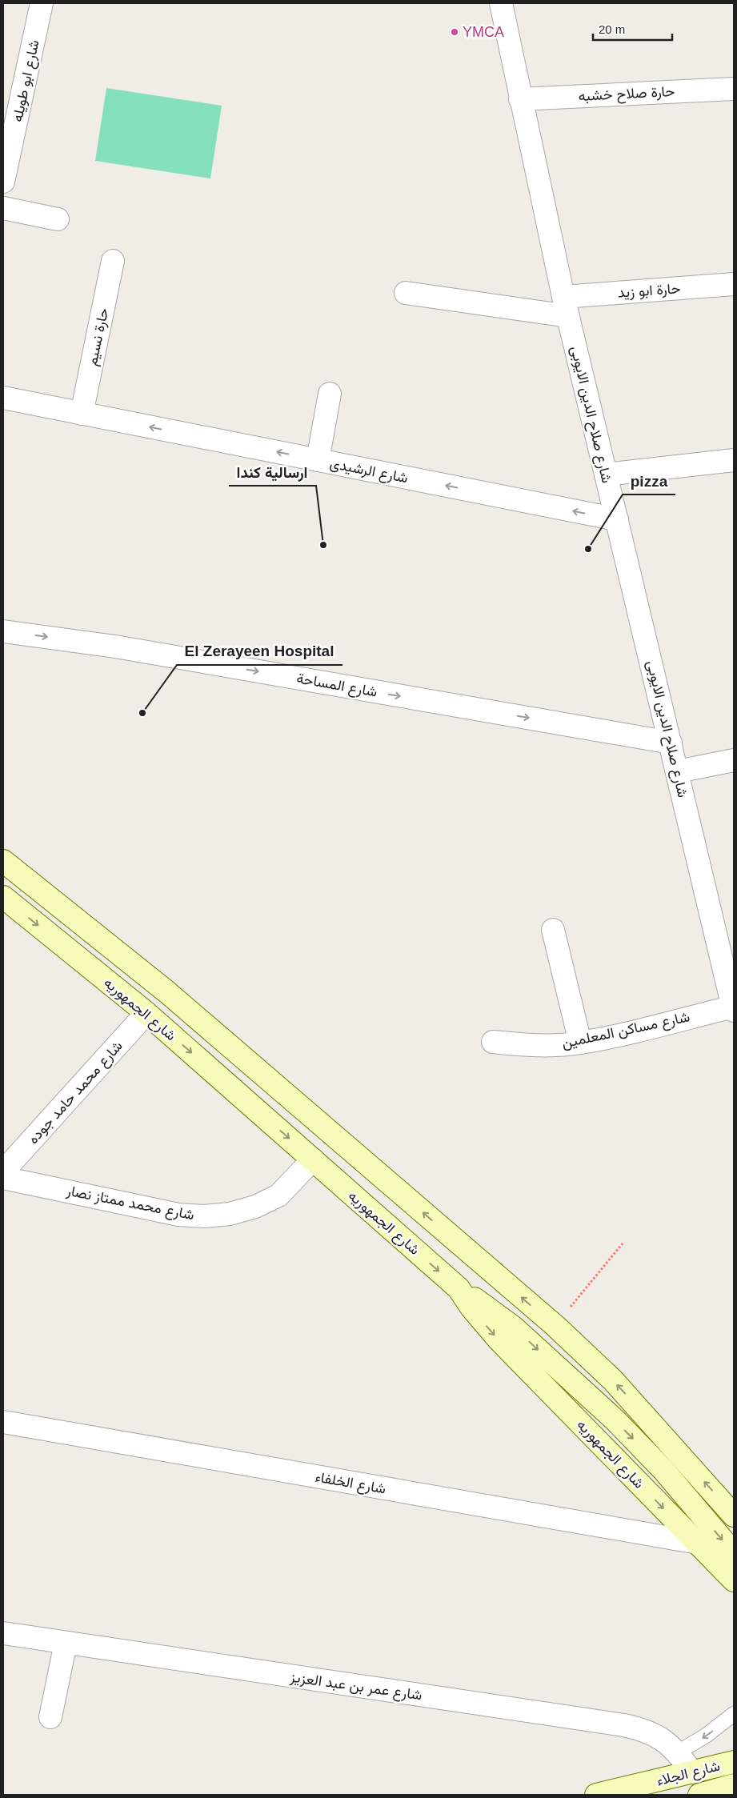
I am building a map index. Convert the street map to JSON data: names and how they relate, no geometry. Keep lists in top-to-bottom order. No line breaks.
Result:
{"streets":{"street":["شارع ابو طويله","حارة صلاح خشبه","حارة ابو زيد","حارة نسيم","شارع صلاح الدين الايوبى","شارع الرشيدى","شارع المساحة","شارع الجمهوريه","شارع مساكن المعلمين","شارع محمد حامد جوده","شارع محمد ممتاز نصار","شارع الخلفاء","شارع عمر بن عبد العزيز","شارع الجلاء"]},"crossings":[["حارة صلاح خشبه","شارع صلاح الدين الايوبى"],["حارة ابو زيد","شارع صلاح الدين الايوبى"],["حارة نسيم","شارع الرشيدى"],["شارع صلاح الدين الايوبى","شارع الرشيدى"],["شارع صلاح الدين الايوبى","شارع المساحة"],["شارع صلاح الدين الايوبى","شارع مساكن المعلمين"],["شارع الجمهوريه","شارع محمد حامد جوده"],["شارع الجمهوريه","شارع محمد ممتاز نصار"],["شارع الجمهوريه","شارع الخلفاء"],["شارع عمر بن عبد العزيز","شارع الجلاء"]],"one_way":["شارع الرشيدى","شارع المساحة"],"places":["YMCA","ارسالية كندا","pizza","El Zerayeen Hospital"],"scale_bar":"20 m"}
